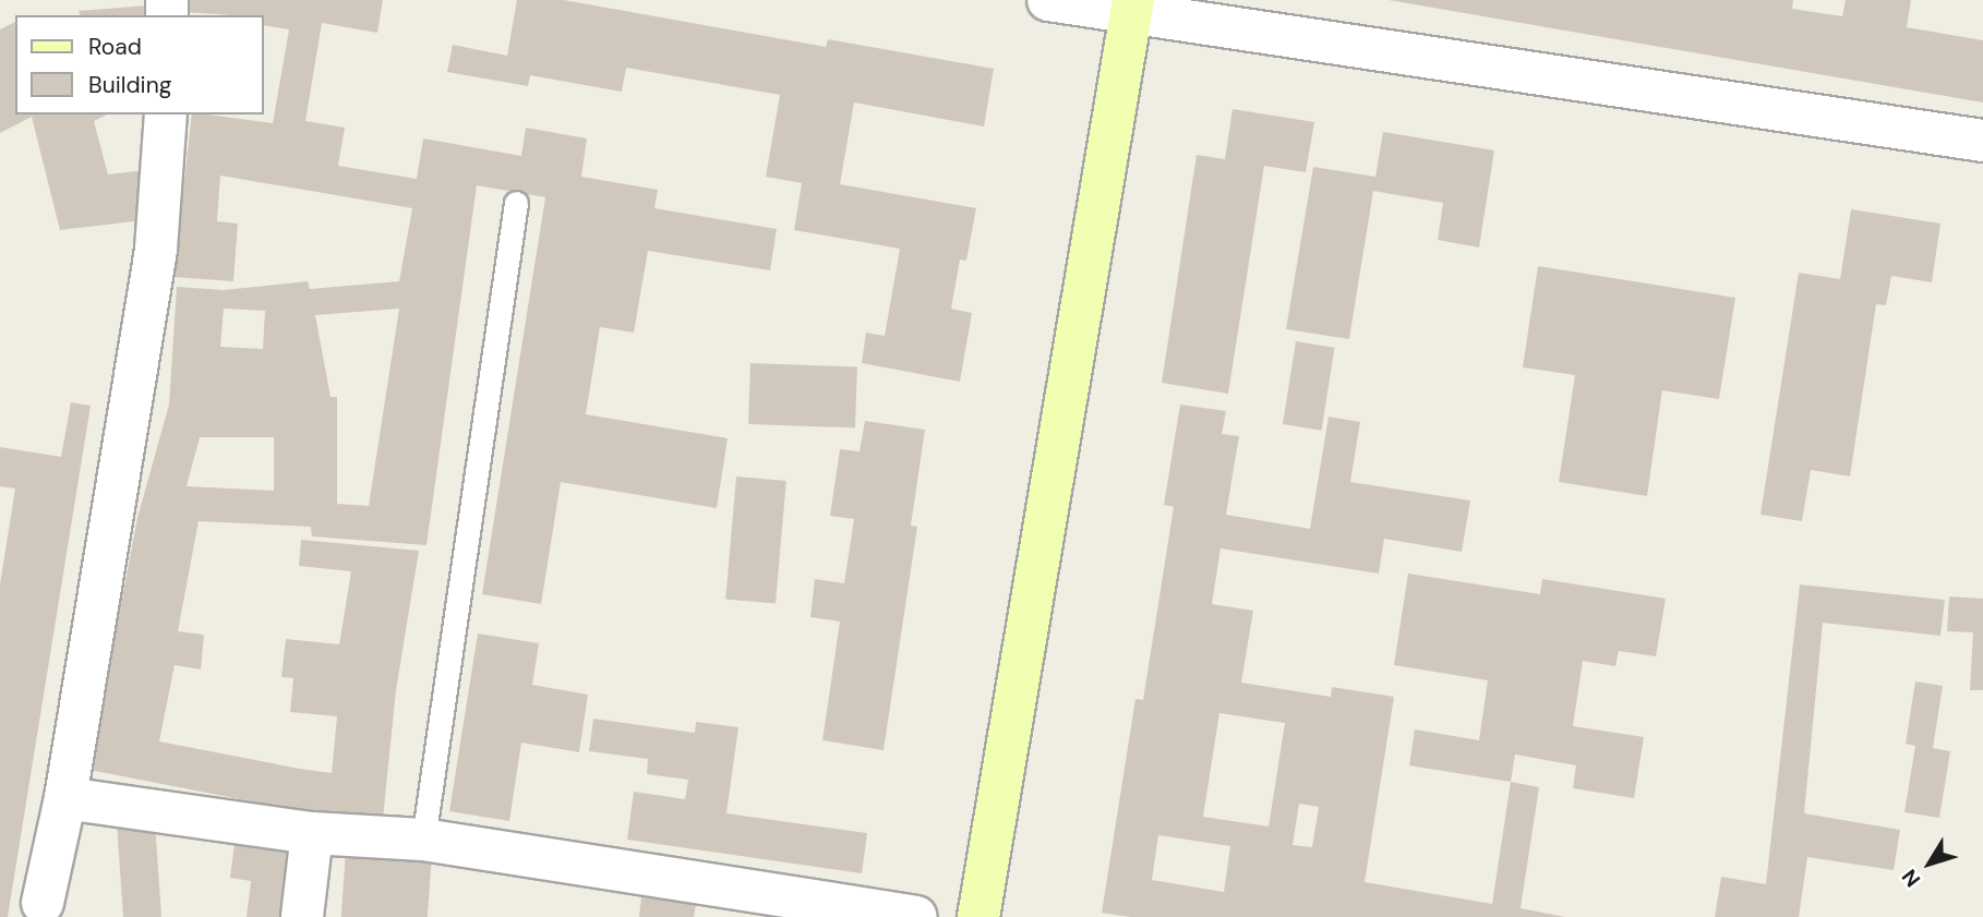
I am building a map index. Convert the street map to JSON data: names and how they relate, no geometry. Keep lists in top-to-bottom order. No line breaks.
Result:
{"legend":["Road","Building"],"north":"bottom left"}
